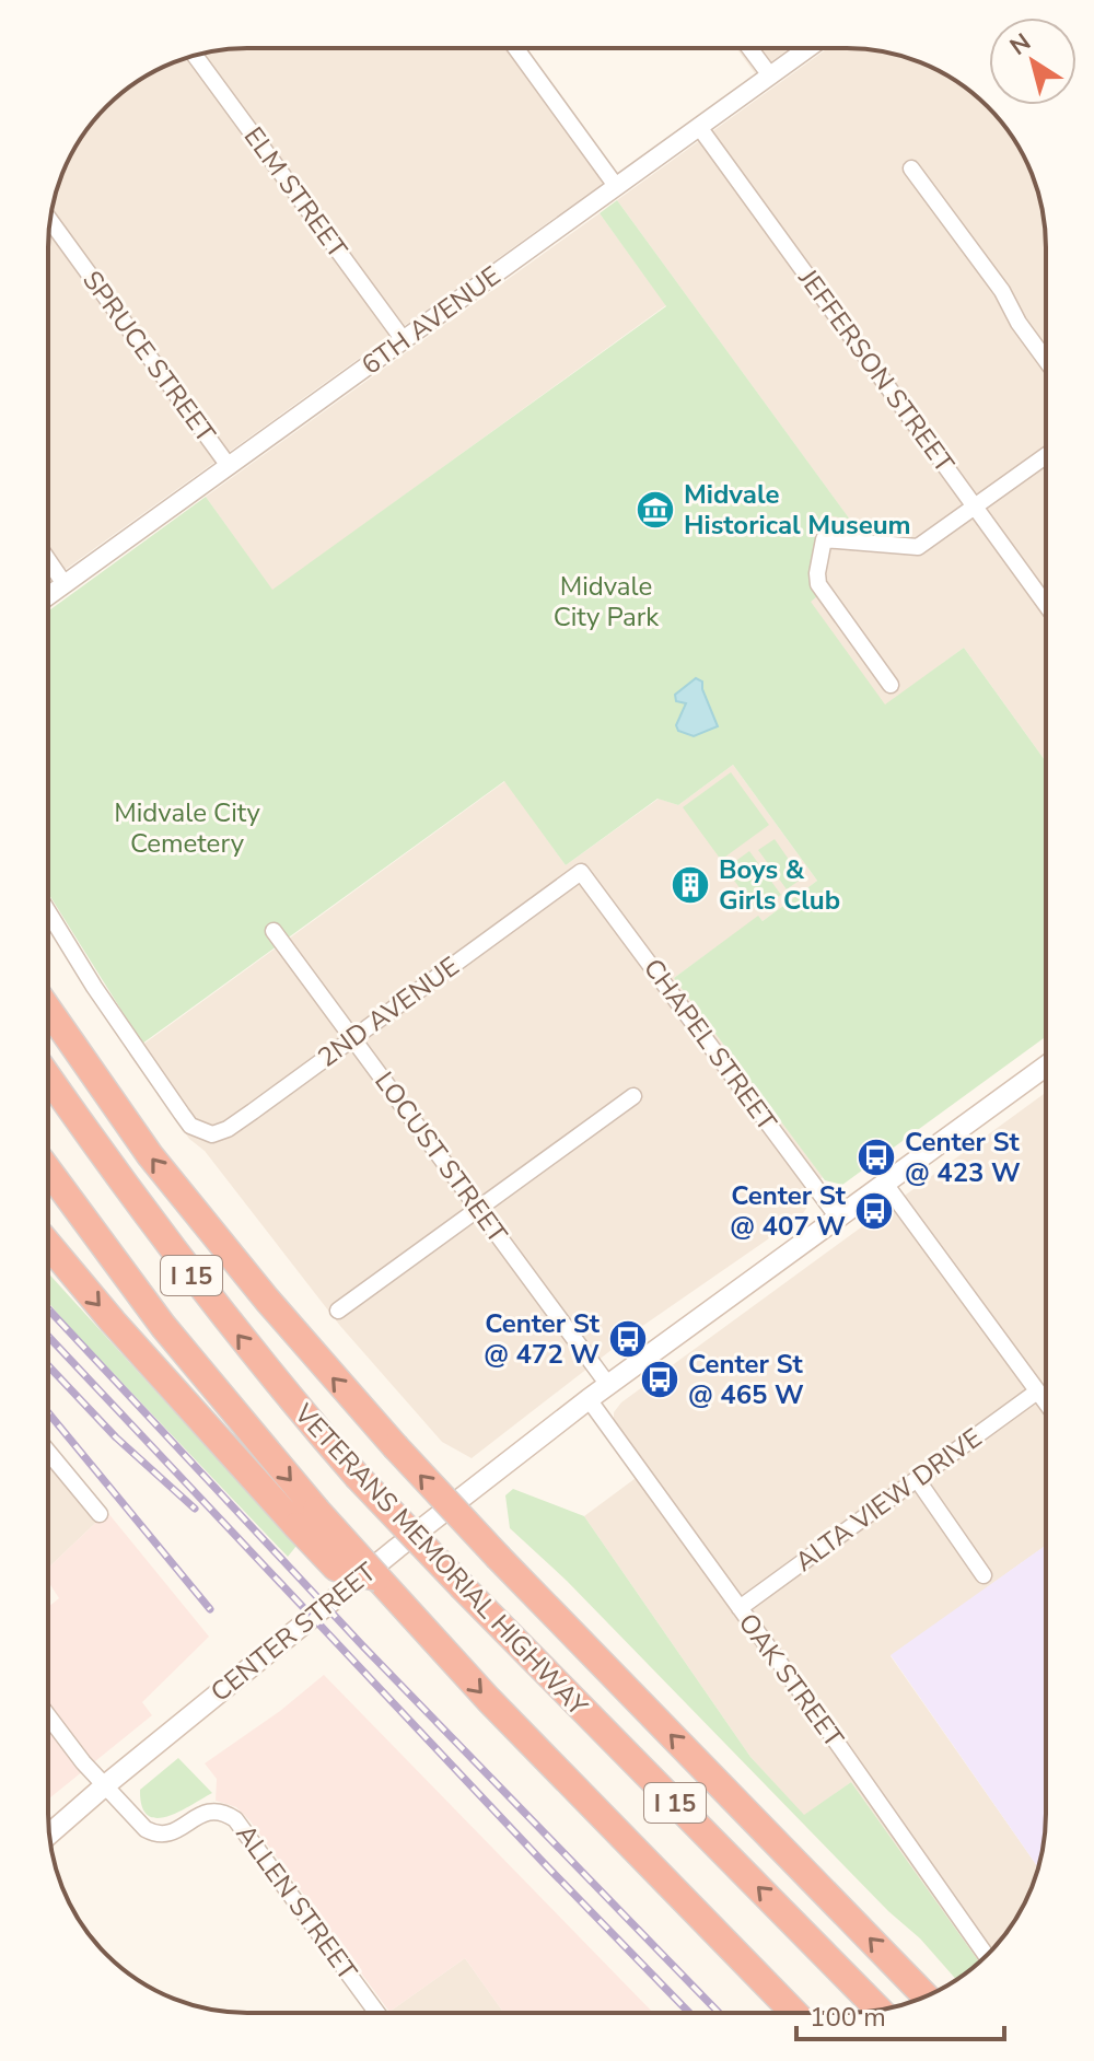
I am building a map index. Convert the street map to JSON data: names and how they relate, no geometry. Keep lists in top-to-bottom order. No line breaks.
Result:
{"streets":{"highway":["I 15","VETERANS MEMORIAL HIGHWAY"],"main road":["CENTER STREET"],"street":["ELM STREET","6TH AVENUE","SPRUCE STREET","JEFFERSON STREET","2ND AVENUE","CHAPEL STREET","LOCUST STREET","ALTA VIEW DRIVE","OAK STREET","ALLEN STREET"]},"crossings":[["ELM STREET","6TH AVENUE"],["6TH AVENUE","SPRUCE STREET"],["6TH AVENUE","JEFFERSON STREET"],["2ND AVENUE","CHAPEL STREET"],["2ND AVENUE","LOCUST STREET"],["CHAPEL STREET","CENTER STREET"],["LOCUST STREET","CENTER STREET"],["ALTA VIEW DRIVE","OAK STREET"],["CENTER STREET","OAK STREET"],["CENTER STREET","ALLEN STREET"]],"parks":["Midvale City Park","Midvale City Cemetery"],"places":{"museum":["Midvale Historical Museum"],"building":["Boys & Girls Club"],"bus stop":["Center St @ 423 W","Center St @ 407 W","Center St @ 472 W","Center St @ 465 W"]},"scale_bar":"100 m","north":"top left"}
